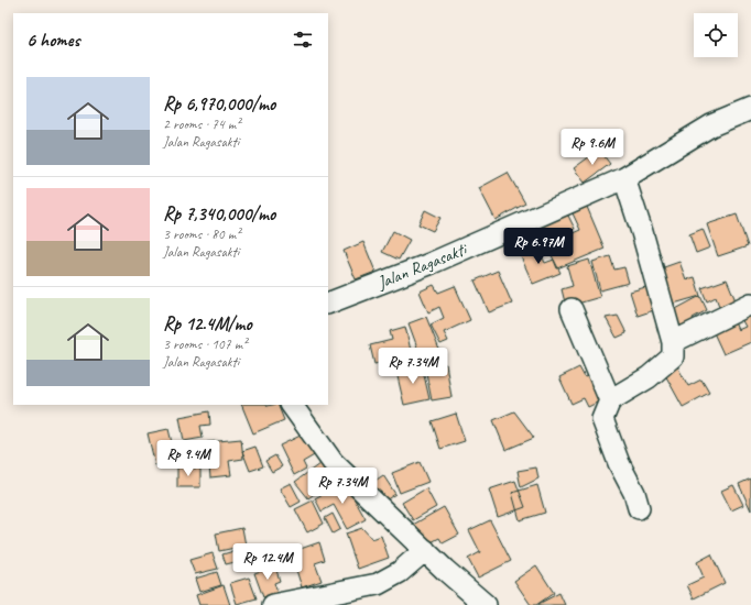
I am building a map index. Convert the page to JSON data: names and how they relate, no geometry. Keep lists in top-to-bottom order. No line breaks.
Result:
{"streets":{"street":["Jalan Ragasakti"]},"page":{"heading":"6 homes","list":[{"name":"Rp 6,970,000/mo","note":"2 rooms · 74 m² · Jalan Ragasakti"},{"name":"Rp 7,340,000/mo","note":"3 rooms · 80 m² · Jalan Ragasakti"},{"name":"Rp 12.4M/mo","note":"3 rooms · 107 m² · Jalan Ragasakti"}],"price":["Rp 9.6M","Rp 6.97M","Rp 7.34M","Rp 9.4M","Rp 7.34M","Rp 12.4M"]}}
